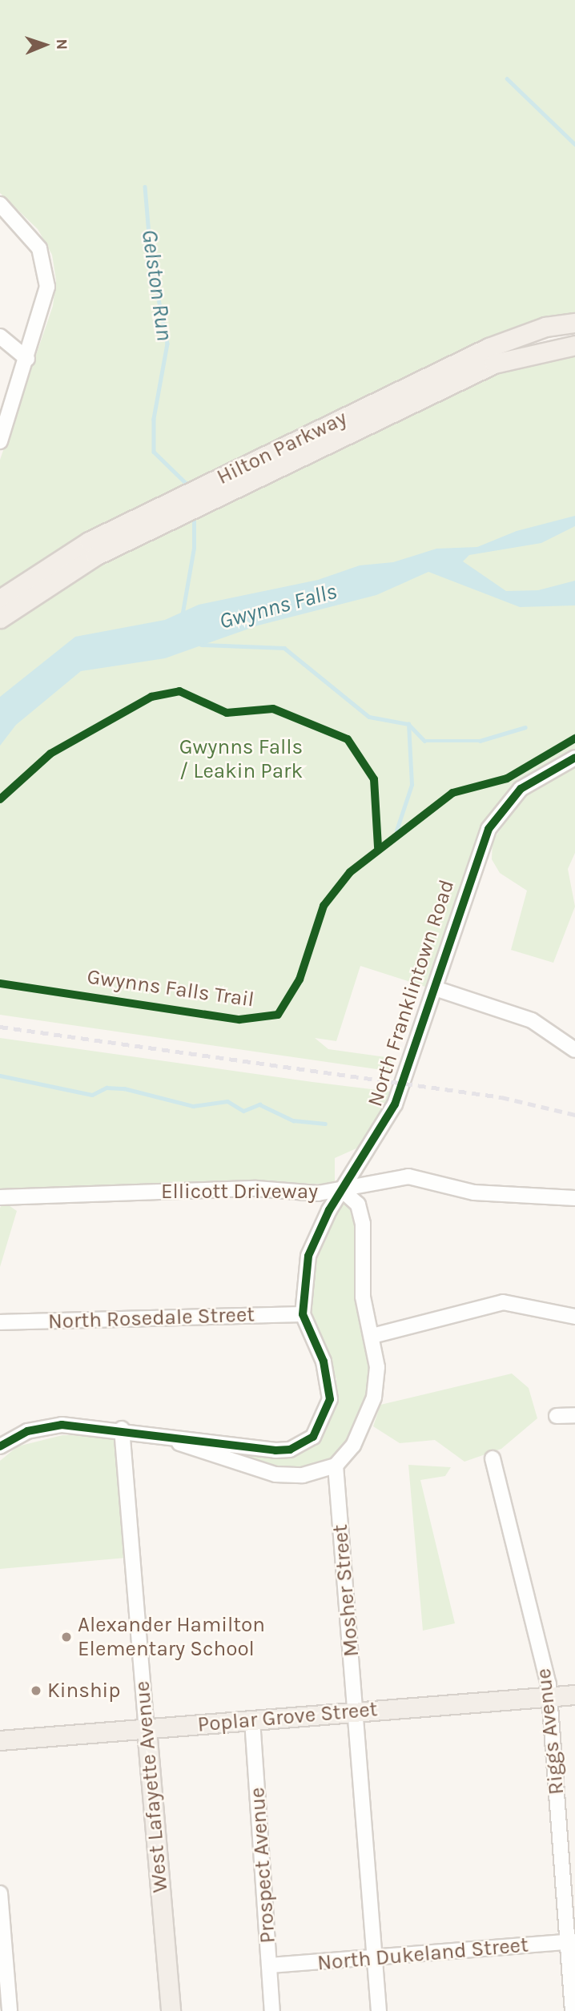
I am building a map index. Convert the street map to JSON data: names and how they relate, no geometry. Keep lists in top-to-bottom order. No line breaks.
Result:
{"streets":{"main road":["Hilton Parkway","Poplar Grove Street","West Lafayette Avenue"],"street":["North Franklintown Road","Ellicott Driveway","North Rosedale Street","Mosher Street","Riggs Avenue","Prospect Avenue","North Dukeland Street"],"cycle path":["Gwynns Falls Trail"]},"crossings":[["North Franklintown Road","Ellicott Driveway"],["North Franklintown Road","North Rosedale Street"],["North Franklintown Road","Mosher Street"],["North Franklintown Road","West Lafayette Avenue"],["Mosher Street","Poplar Grove Street"],["Mosher Street","North Dukeland Street"],["Poplar Grove Street","Riggs Avenue"],["Poplar Grove Street","West Lafayette Avenue"],["Poplar Grove Street","Prospect Avenue"],["Riggs Avenue","North Dukeland Street"],["Prospect Avenue","North Dukeland Street"]],"water":["Gelston Run","Gwynns Falls"],"parks":["Gwynns Falls / Leakin Park"],"places":["Alexander Hamilton Elementary School","Kinship"],"north":"right"}
